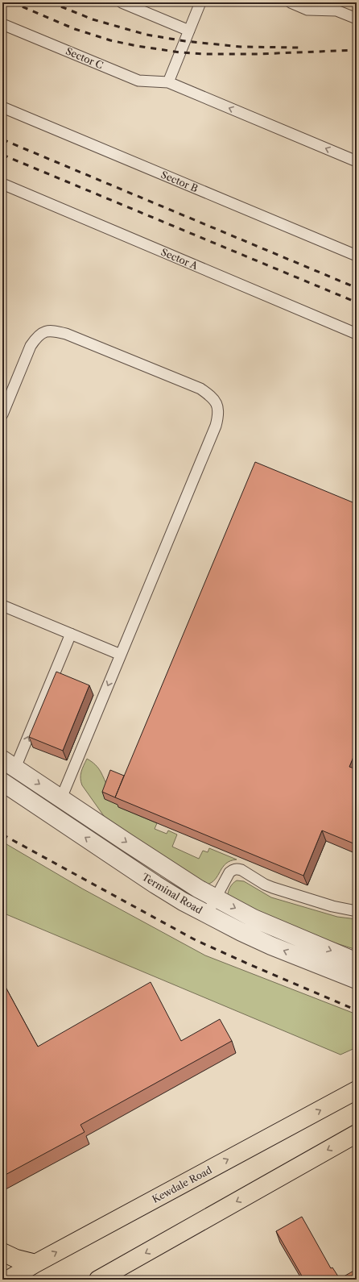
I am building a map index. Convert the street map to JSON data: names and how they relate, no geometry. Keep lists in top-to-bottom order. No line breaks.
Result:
{"streets":{"main road":["Kewdale Road"],"street":["Terminal Road"],"lane":["Sector C","Sector B","Sector A"]},"one_way":["Sector C"]}
